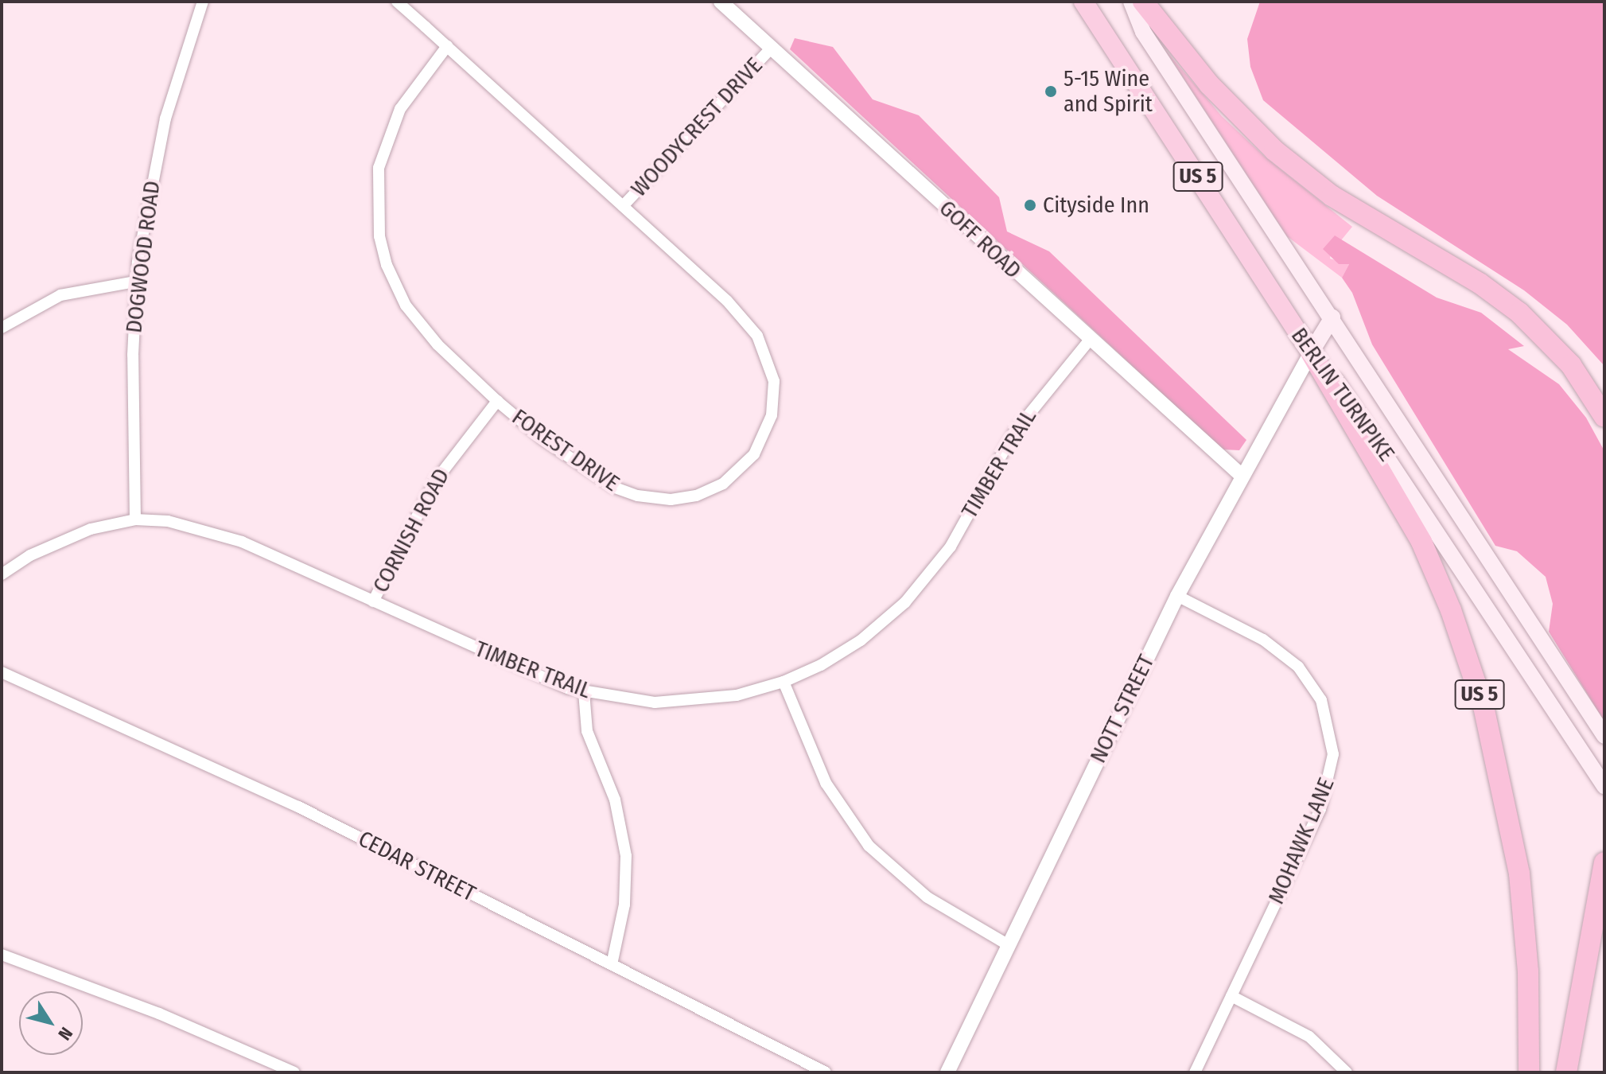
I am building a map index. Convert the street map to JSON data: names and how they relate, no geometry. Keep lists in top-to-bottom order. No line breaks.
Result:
{"streets":{"highway":["US 5","BERLIN TURNPIKE"],"street":["WOODYCREST DRIVE","GOFF ROAD","DOGWOOD ROAD","FOREST DRIVE","TIMBER TRAIL","CORNISH ROAD","NOTT STREET","MOHAWK LANE","CEDAR STREET"]},"crossings":[["WOODYCREST DRIVE","GOFF ROAD"],["WOODYCREST DRIVE","FOREST DRIVE"],["US 5","BERLIN TURNPIKE"],["US 5","NOTT STREET"],["GOFF ROAD","TIMBER TRAIL"],["GOFF ROAD","NOTT STREET"],["DOGWOOD ROAD","TIMBER TRAIL"],["BERLIN TURNPIKE","NOTT STREET"],["FOREST DRIVE","CORNISH ROAD"],["TIMBER TRAIL","CORNISH ROAD"],["NOTT STREET","MOHAWK LANE"]],"places":["5-15 Wine and Spirit","Cityside Inn"],"north":"bottom right"}
